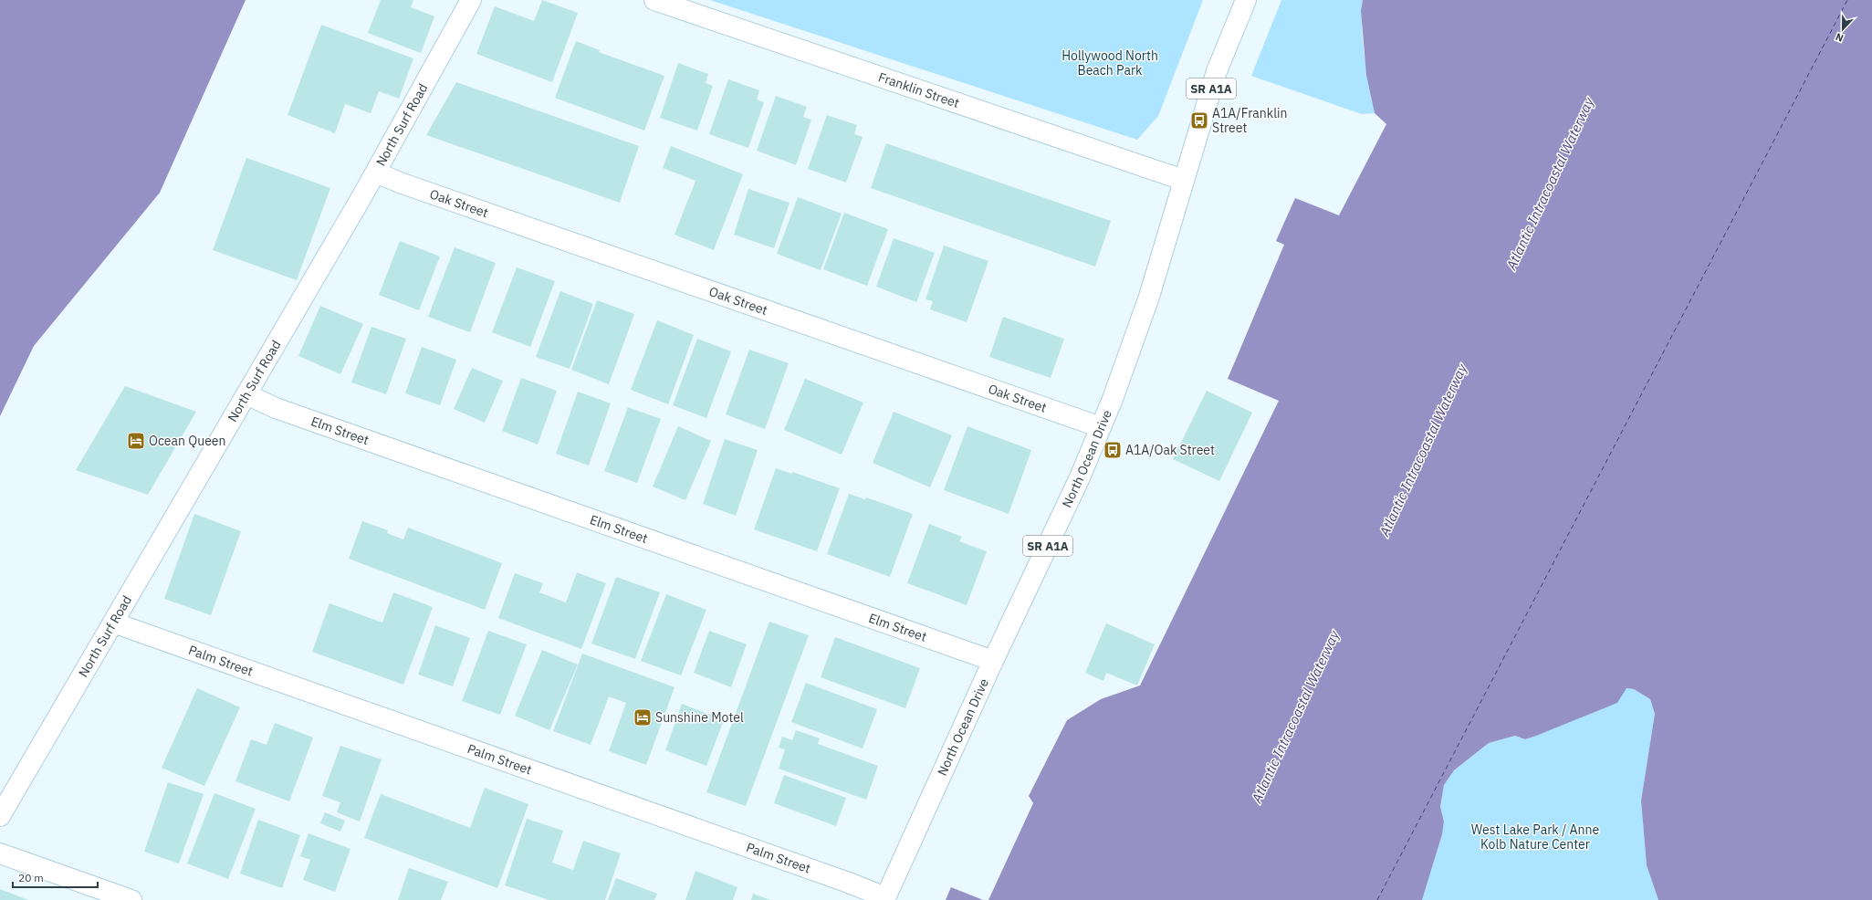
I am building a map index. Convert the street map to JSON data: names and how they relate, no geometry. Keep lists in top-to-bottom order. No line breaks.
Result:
{"streets":{"street":["SR A1A","Franklin Street","North Surf Road","Oak Street","Elm Street","North Ocean Drive","Palm Street"]},"crossings":[["Franklin Street","North Ocean Drive"],["North Surf Road","Oak Street"],["North Surf Road","Elm Street"],["North Surf Road","Palm Street"],["Oak Street","North Ocean Drive"],["Elm Street","North Ocean Drive"],["North Ocean Drive","Palm Street"]],"water":["Atlantic Intracoastal Waterway"],"parks":["Hollywood North Beach Park","West Lake Park / Anne Kolb Nature Center"],"places":{"bus stop":["A1A/Franklin Street","A1A/Oak Street"],"hotel":["Ocean Queen","Sunshine Motel"]},"scale_bar":"20 m","north":"bottom"}
